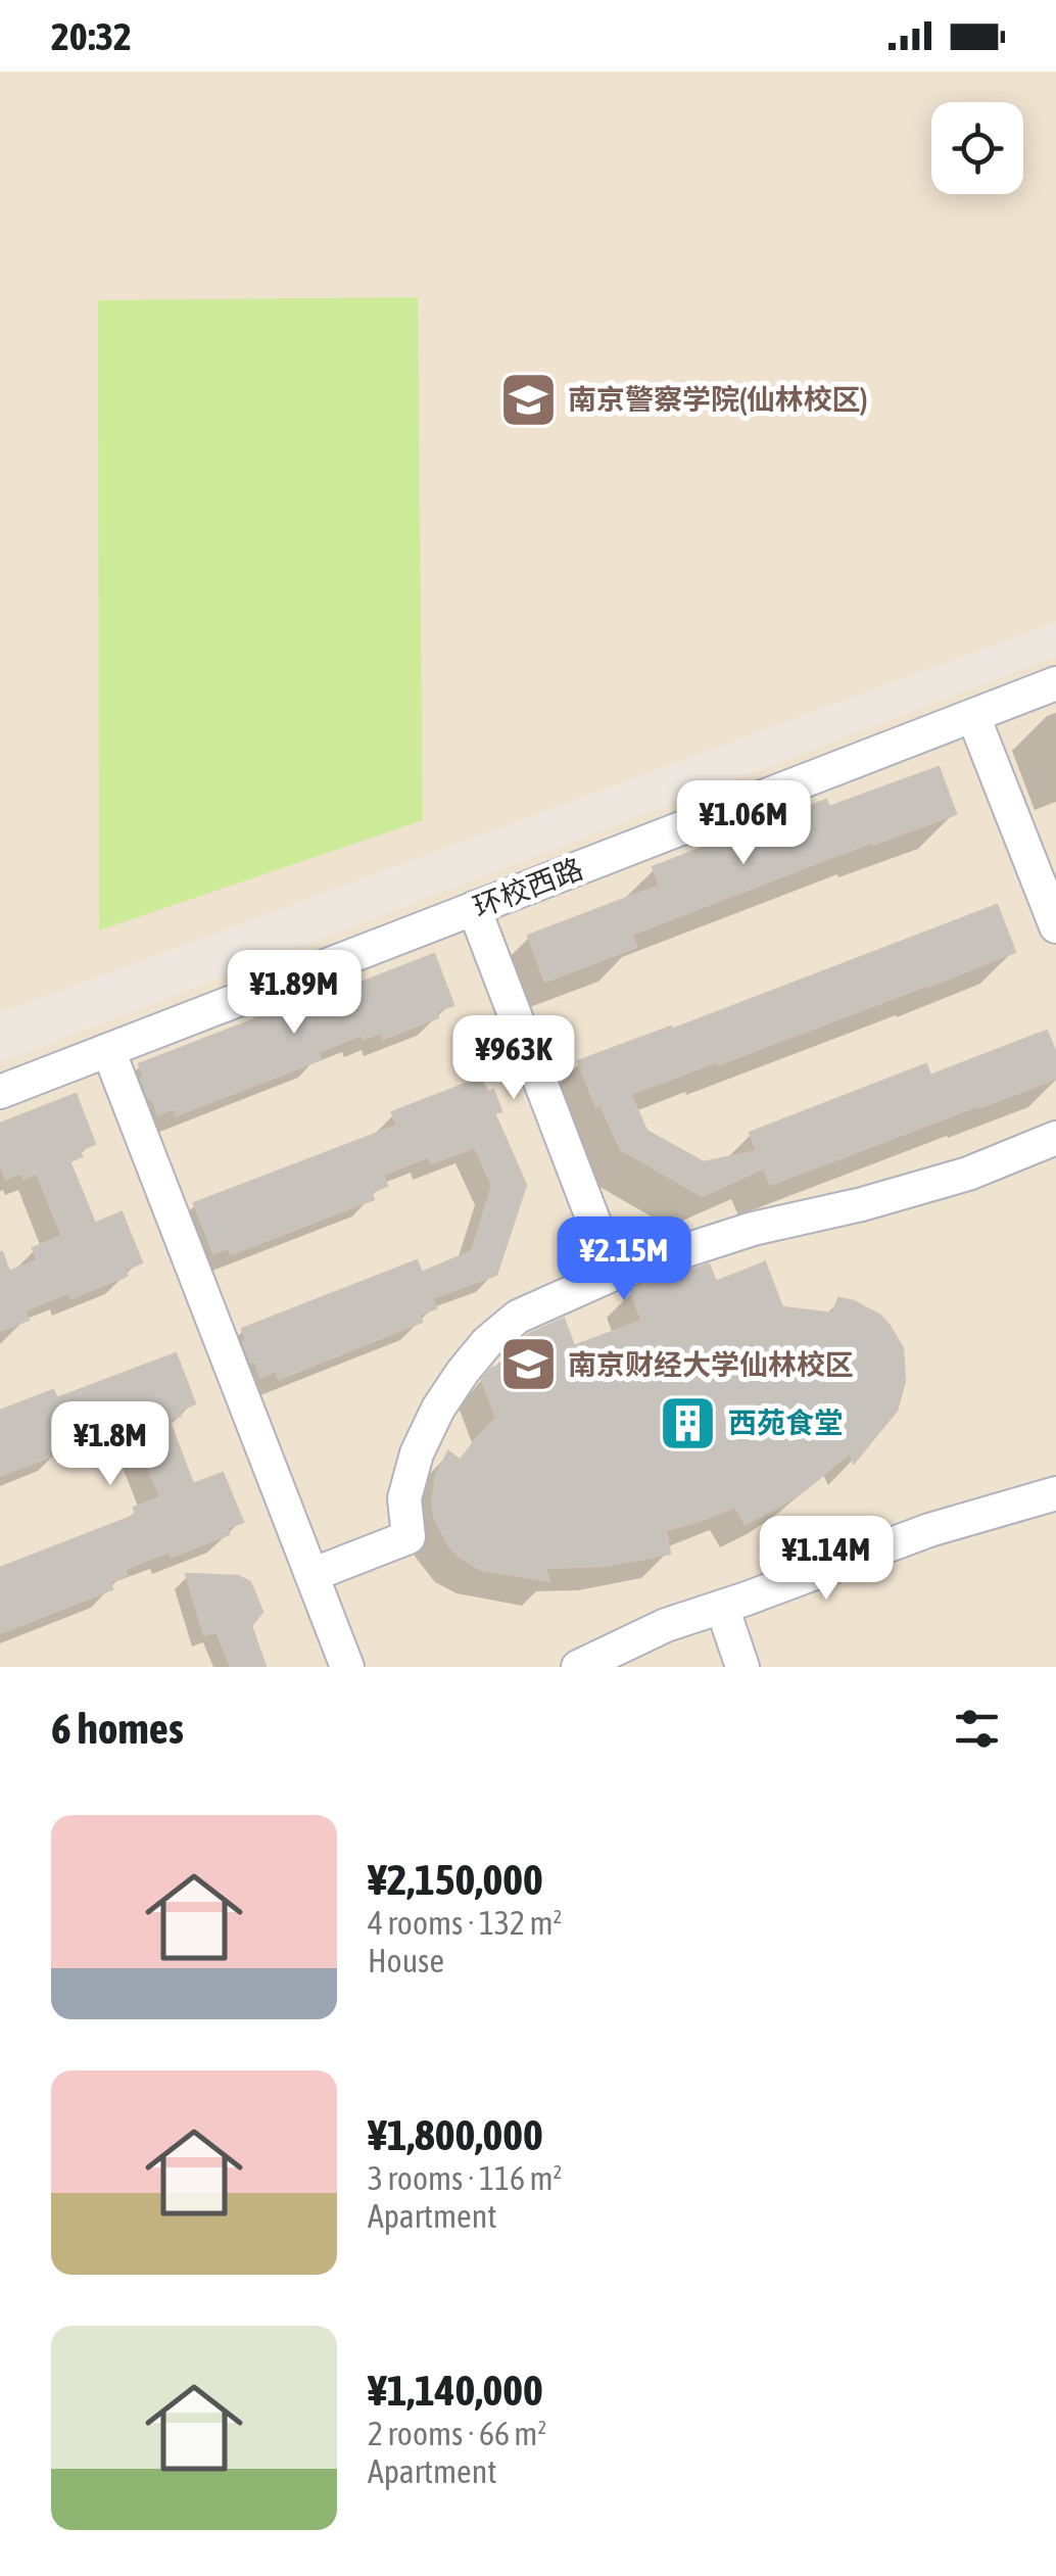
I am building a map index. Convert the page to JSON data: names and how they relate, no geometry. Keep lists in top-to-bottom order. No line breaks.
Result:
{"streets":{"street":["环校西路"]},"places":{"school or university":["南京警察学院(仙林校区)","南京财经大学仙林校区"],"building":["西苑食堂"]},"page":{"status":"20:32","price":["¥1.06M","¥1.89M","¥963K","¥2.15M","¥1.8M","¥1.14M"],"heading":"6 homes","list":[{"name":"¥2,150,000","note":"4 rooms · 132 m² · House"},{"name":"¥1,800,000","note":"3 rooms · 116 m² · Apartment"},{"name":"¥1,140,000","note":"2 rooms · 66 m² · Apartment"}]}}
